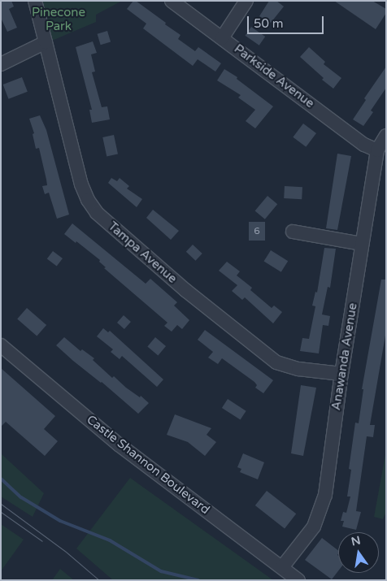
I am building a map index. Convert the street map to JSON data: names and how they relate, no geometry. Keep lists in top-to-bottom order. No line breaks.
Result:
{"streets":{"street":["Parkside Avenue","Tampa Avenue","Anawanda Avenue","Castle Shannon Boulevard"]},"crossings":[["Parkside Avenue","Anawanda Avenue"],["Tampa Avenue","Anawanda Avenue"],["Anawanda Avenue","Castle Shannon Boulevard"]],"parks":["Pinecone Park"],"house_numbers":["6"],"scale_bar":"50 m","north":"top"}
